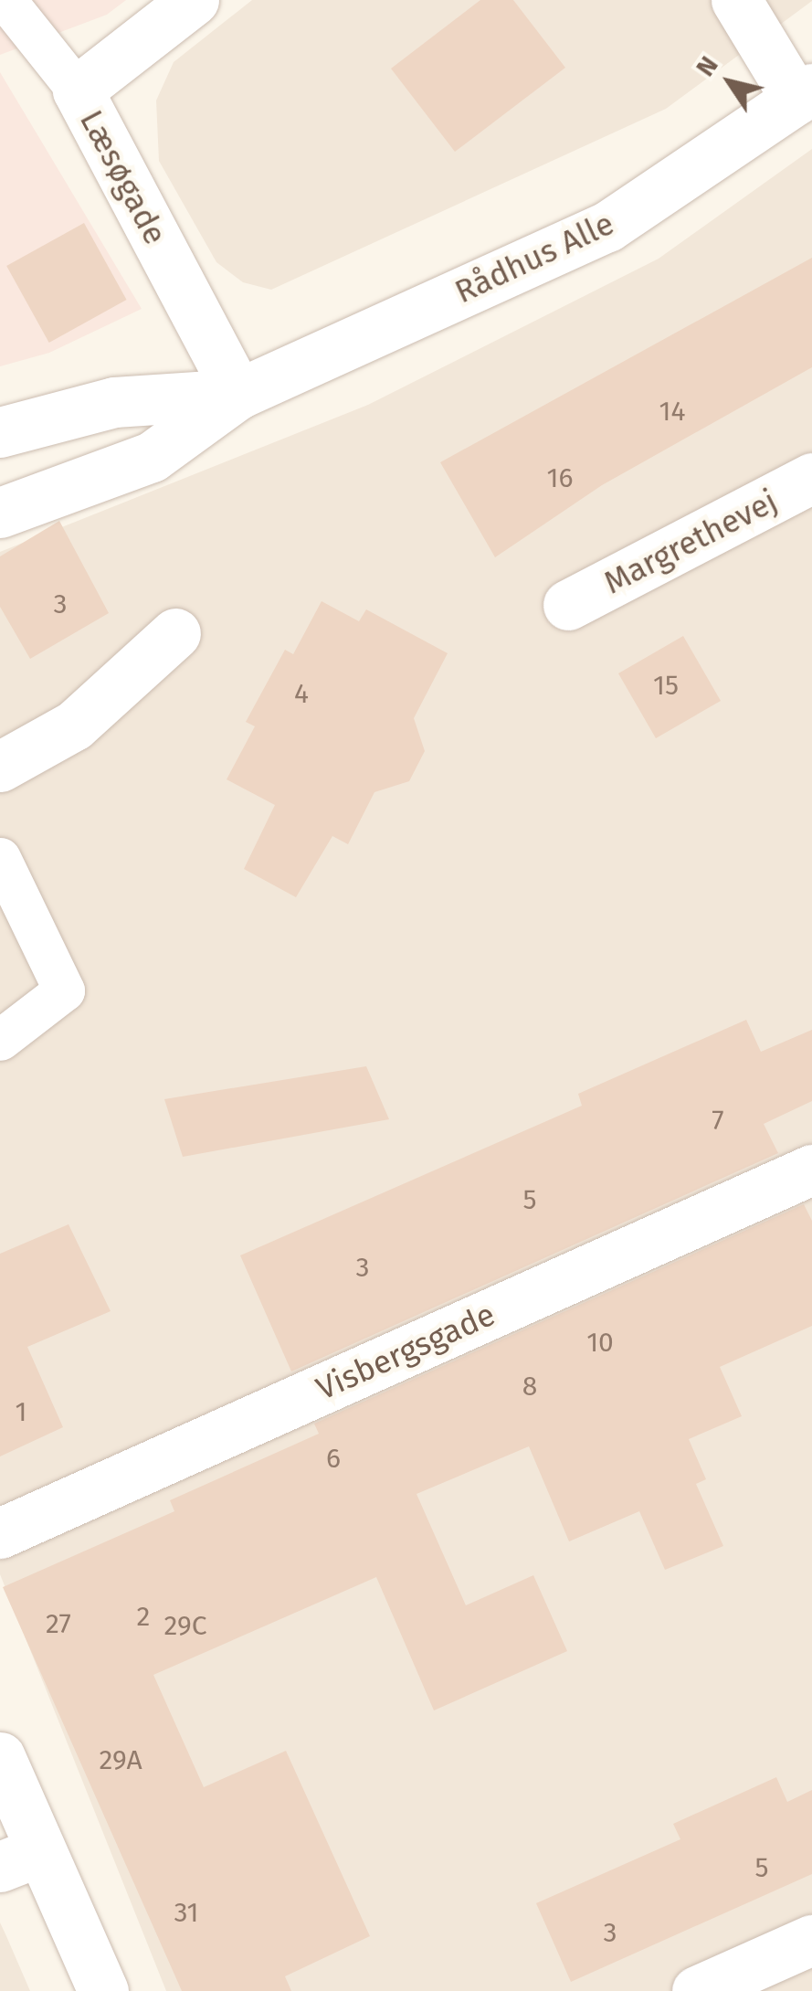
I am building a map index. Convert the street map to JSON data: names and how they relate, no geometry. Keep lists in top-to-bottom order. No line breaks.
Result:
{"streets":{"street":["Læsøgade","Rådhus Alle","Margrethevej","Visbergsgade"]},"crossings":[["Læsøgade","Rådhus Alle"]],"house_numbers":["14","16","3","15","4","7","5","3","10","8","1","6","2","27","29C","29A","5","31","3"],"north":"top left"}
